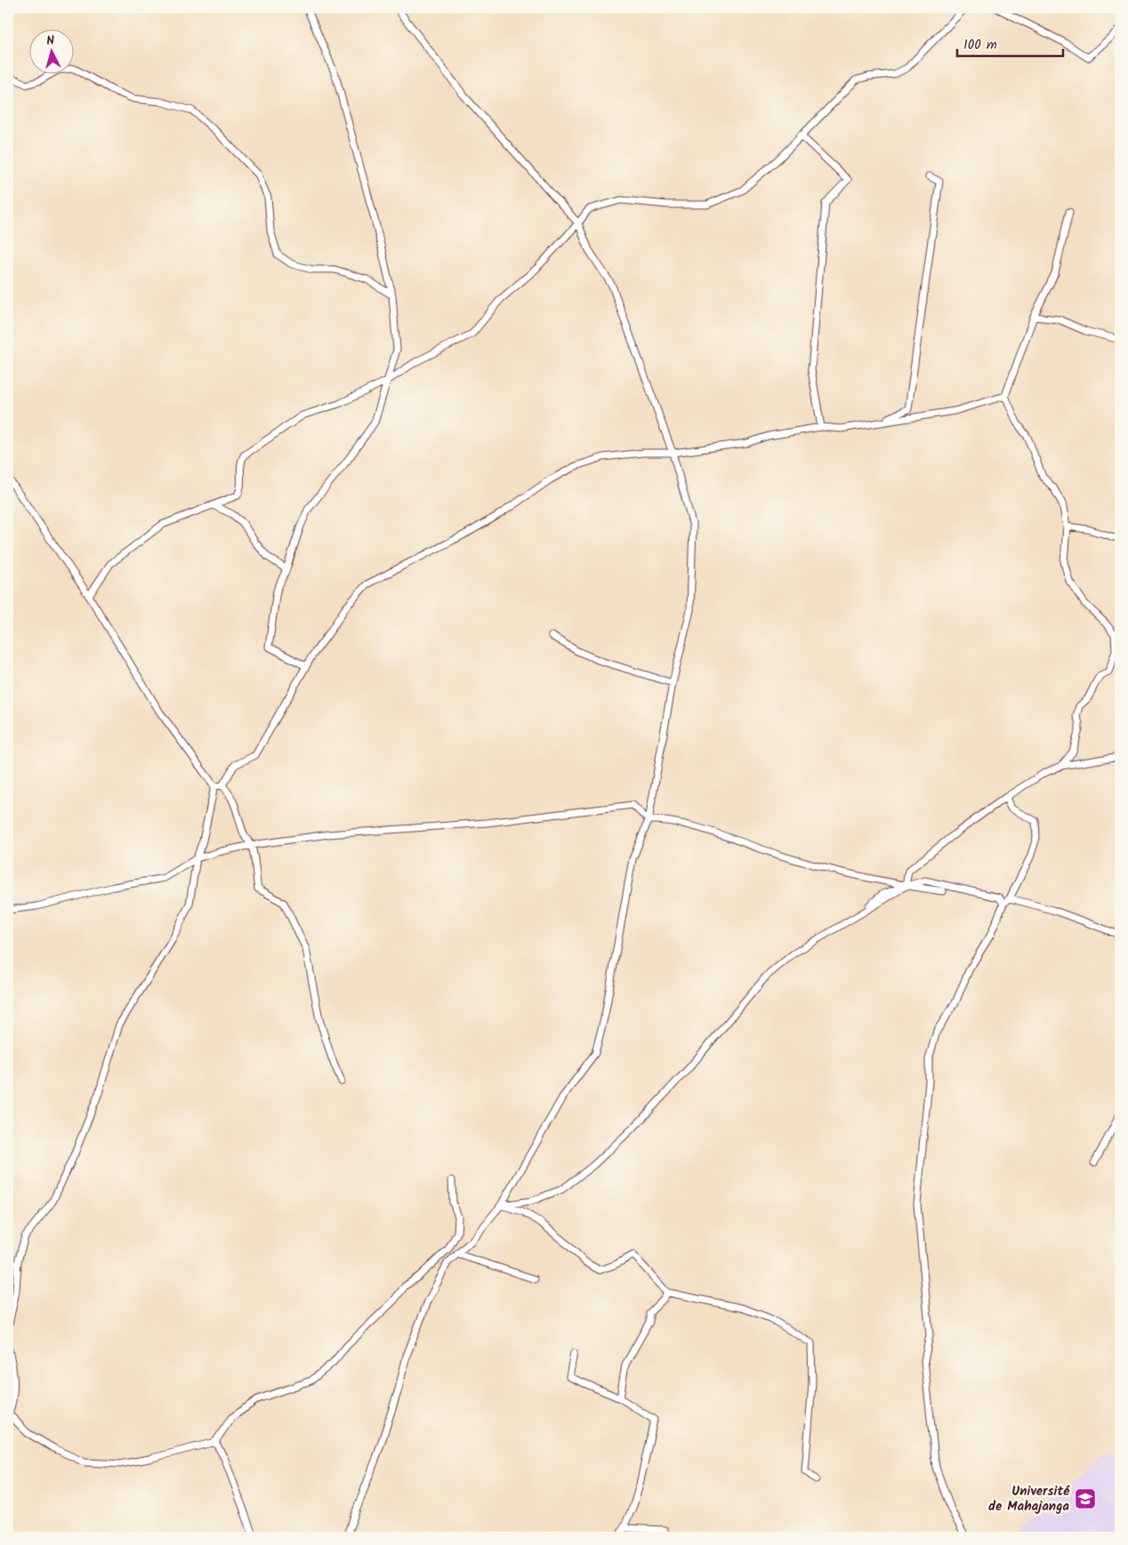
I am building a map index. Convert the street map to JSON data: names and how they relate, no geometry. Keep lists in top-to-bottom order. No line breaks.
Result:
{"places":{"school or university":["Université de Mahajanga"]},"scale_bar":"100 m","north":"top"}
